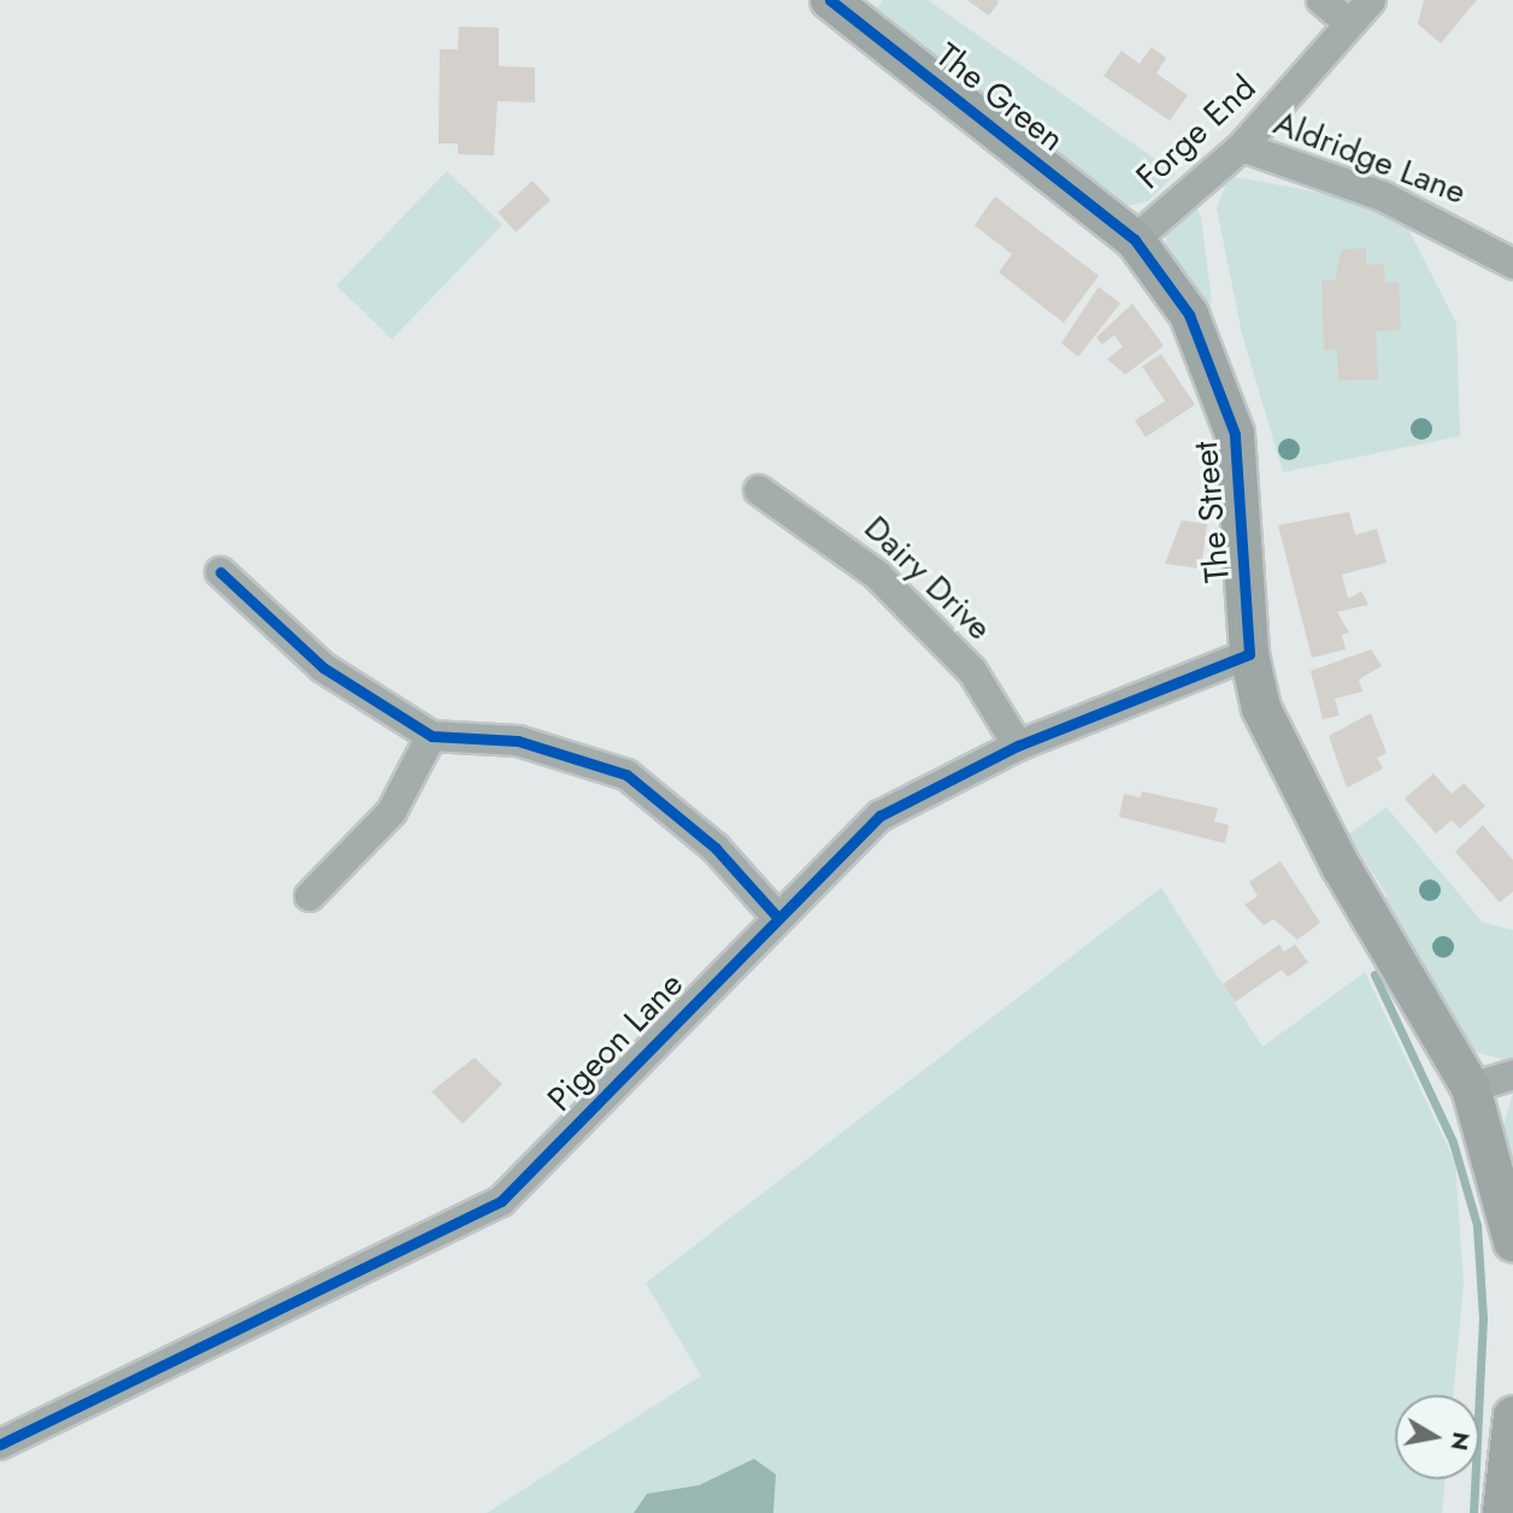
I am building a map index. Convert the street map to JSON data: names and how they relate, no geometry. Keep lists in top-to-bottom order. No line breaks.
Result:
{"streets":{"main road":["The Green","The Street"],"street":["Forge End","Aldridge Lane","Dairy Drive","Pigeon Lane"]},"crossings":[["The Green","Forge End"],["The Green","The Street"],["Forge End","Aldridge Lane"],["Forge End","The Street"],["The Street","Pigeon Lane"],["Dairy Drive","Pigeon Lane"]],"north":"right"}
